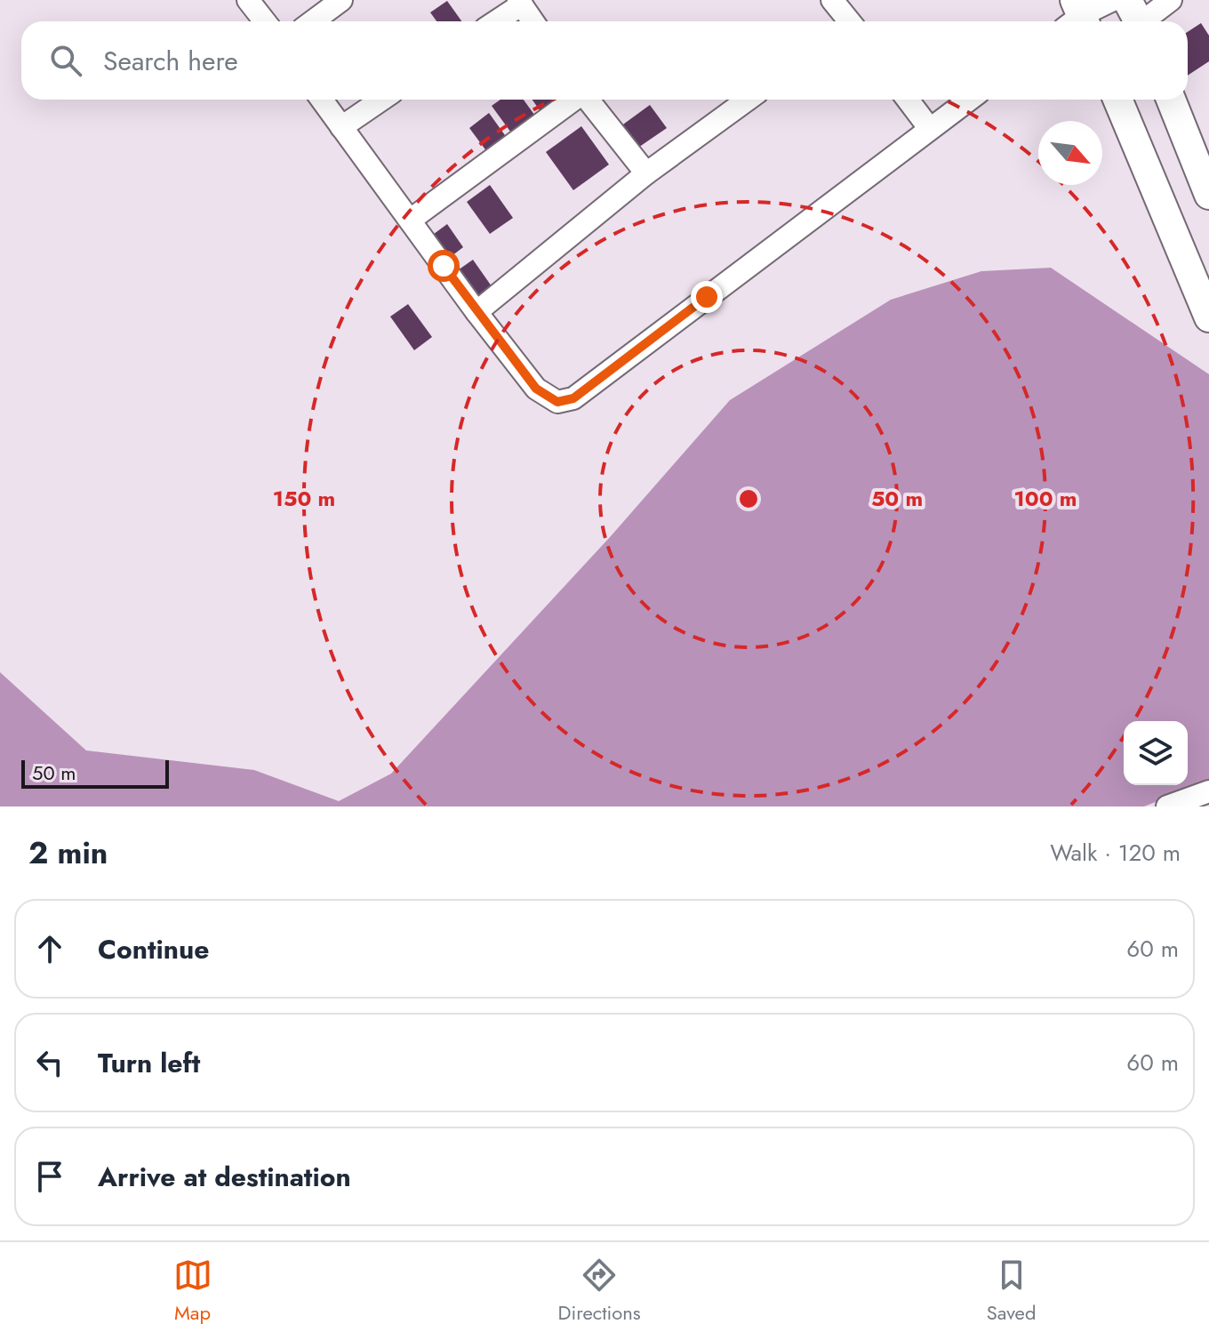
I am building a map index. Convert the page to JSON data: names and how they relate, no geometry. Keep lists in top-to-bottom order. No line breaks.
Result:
{"scale_bar":"50 m","north":"bottom right","page":{"search":"Search here","scale":"50 m","heading":["2 min","Walk · 120 m"],"list":[["Continue","60 m"],["Turn left","60 m"],"Arrive at destination"],"nav":["Map","Directions","Saved"]},"rings":["50 m","100 m","150 m"]}
